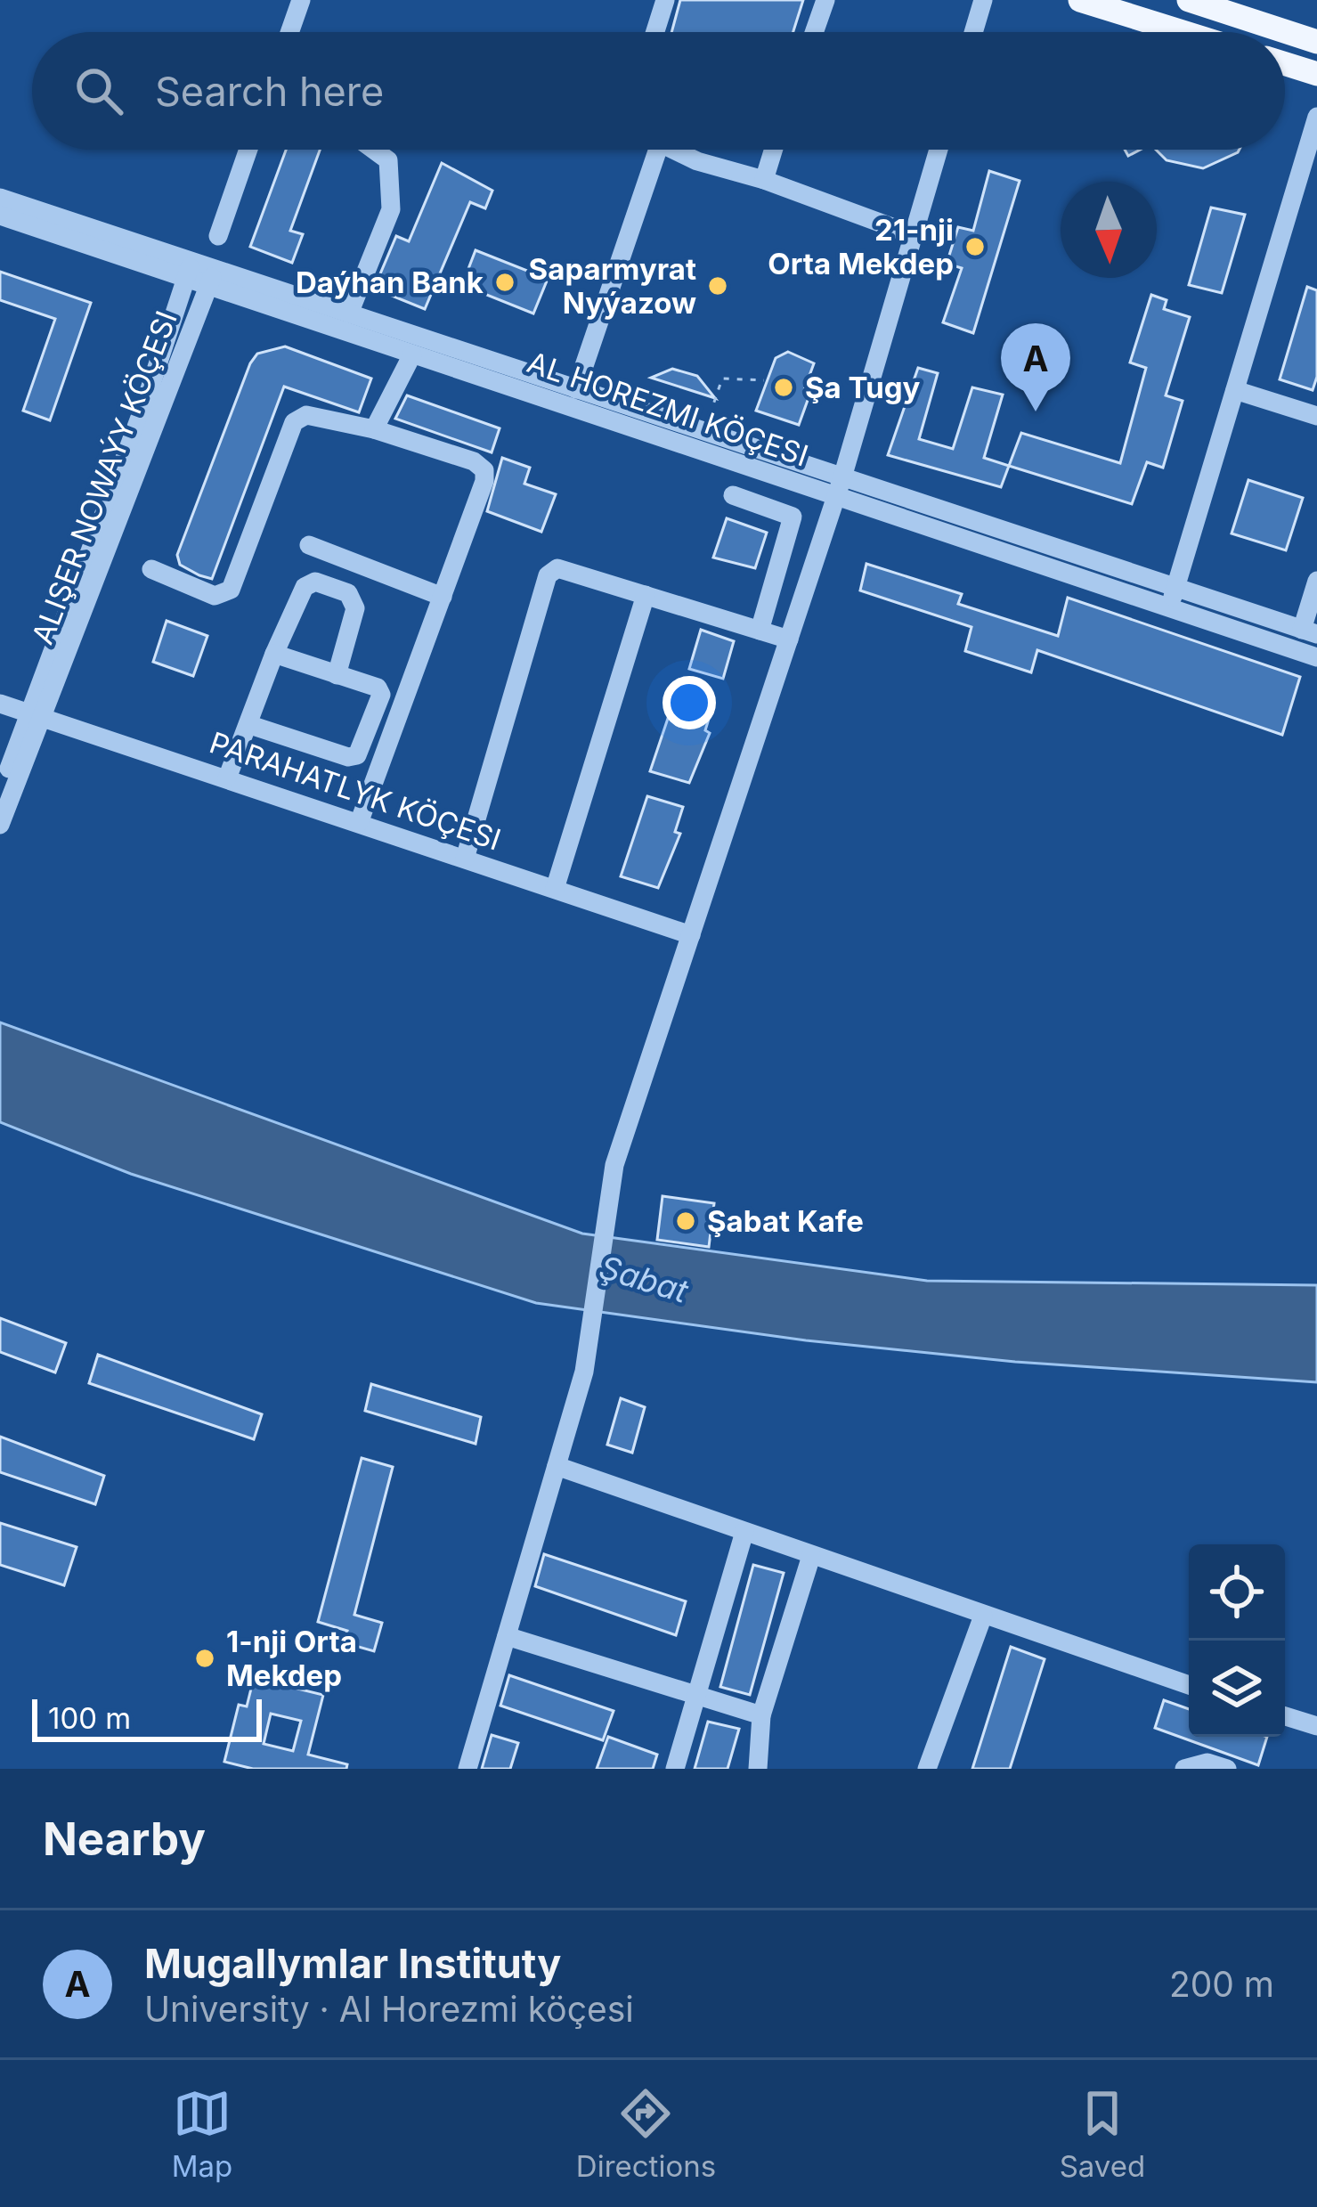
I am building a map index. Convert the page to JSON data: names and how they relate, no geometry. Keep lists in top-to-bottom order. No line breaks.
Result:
{"streets":{"street":["AL HOREZMI KÖÇESI","ALIŞER NOWAÝY KÖÇESI","PARAHATLYK KÖÇESI"]},"crossings":[["AL HOREZMI KÖÇESI","ALIŞER NOWAÝY KÖÇESI"],["ALIŞER NOWAÝY KÖÇESI","PARAHATLYK KÖÇESI"]],"water":["Şabat"],"places":["21-nji Orta Mekdep","Daýhan Bank","Saparmyrat Nyýazow","Şa Tugy","Şabat Kafe","1-nji Orta Mekdep"],"scale_bar":"100 m","north":"bottom","page":{"search":"Search here","pins":"A","scale":"100 m","heading":"Nearby","list":[{"mark":"A","name":"Mugallymlar Instituty","note":"University · Al Horezmi köçesi","value":"200 m"}],"nav":["Map","Directions","Saved"]}}
